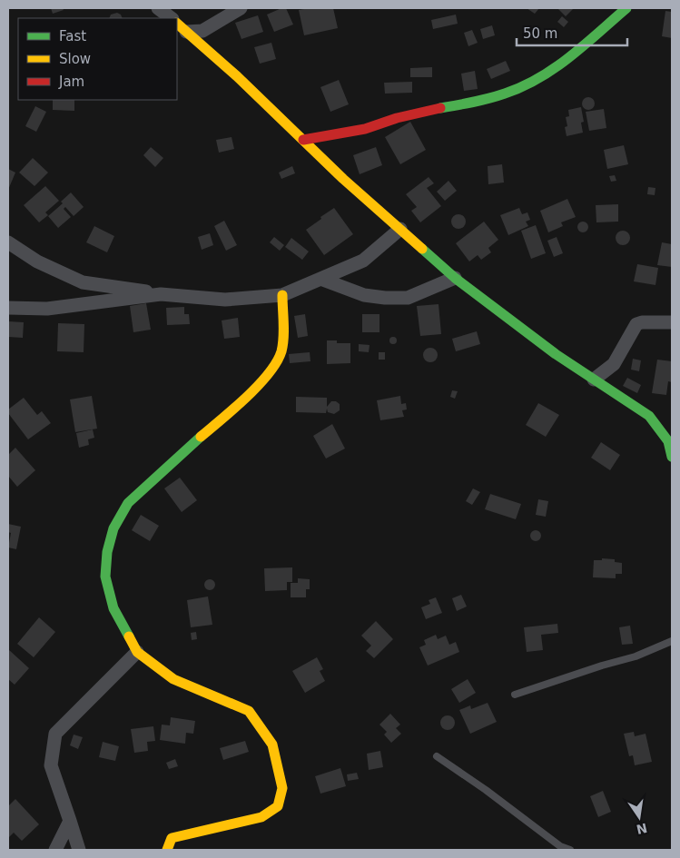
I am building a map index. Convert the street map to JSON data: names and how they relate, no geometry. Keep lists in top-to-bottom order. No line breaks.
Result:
{"legend":["Fast","Slow","Jam"],"scale_bar":"50 m","north":"bottom"}
